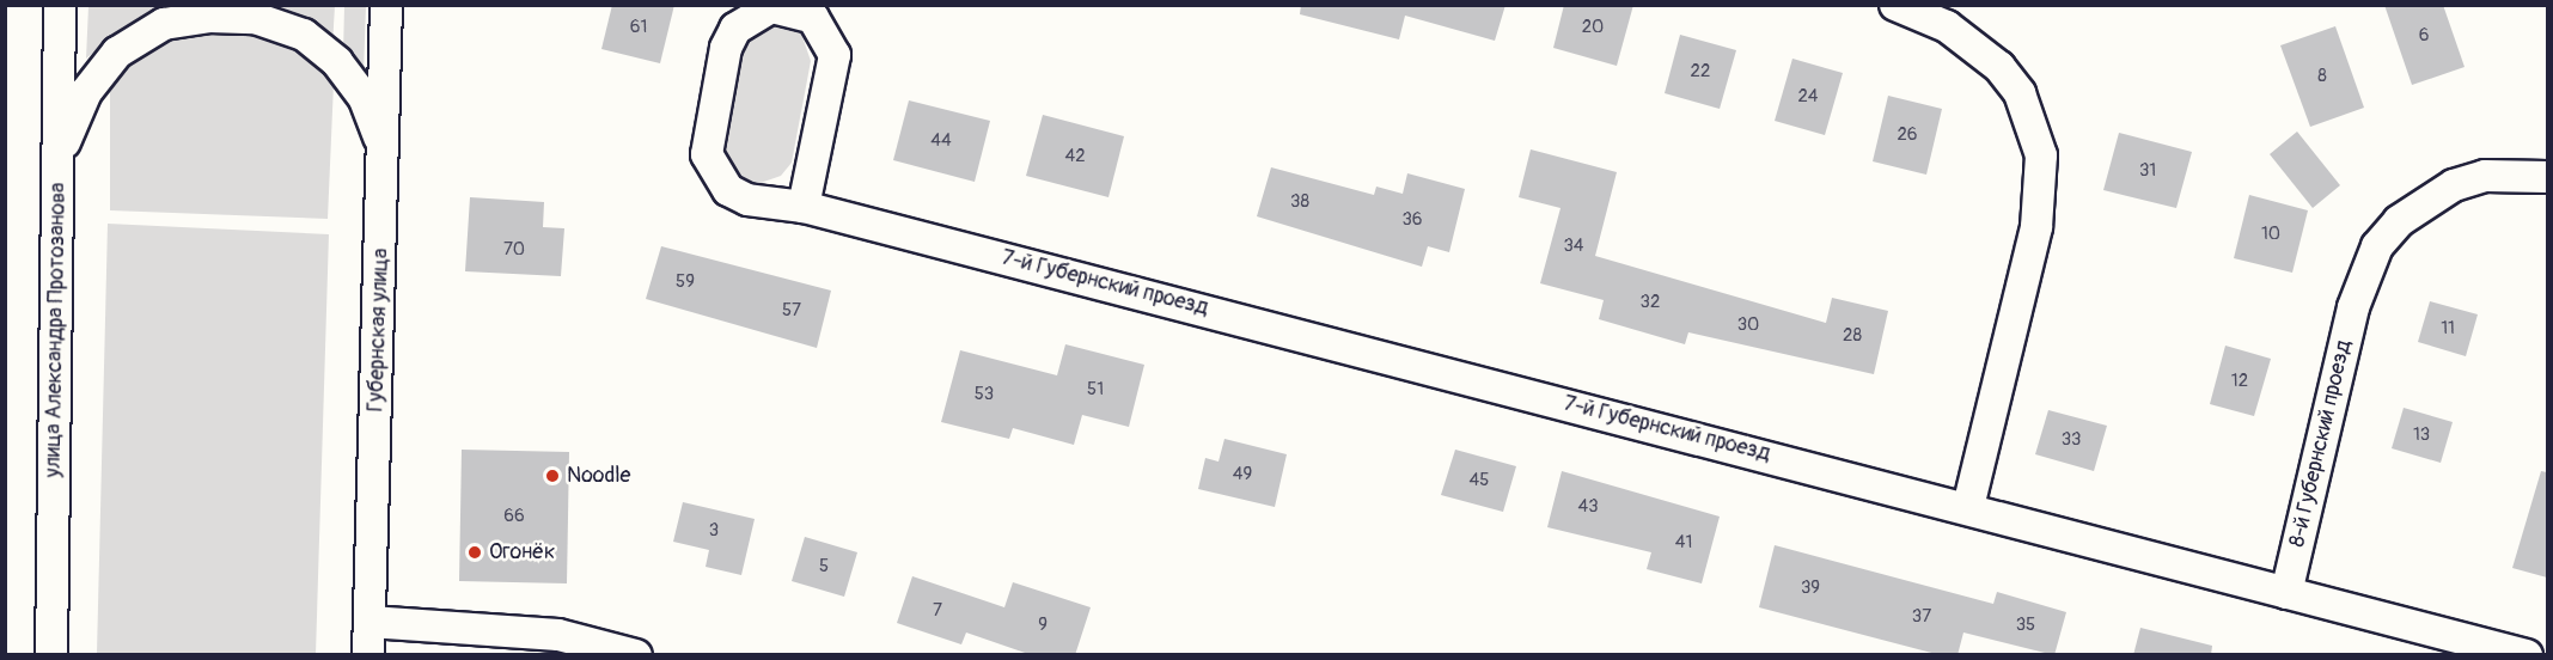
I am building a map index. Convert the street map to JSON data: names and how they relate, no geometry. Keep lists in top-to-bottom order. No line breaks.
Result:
{"streets":{"street":["7-й Губернский проезд","улица Александра Протозанова","Губернская улица","8-й Губернский проезд"]},"crossings":[["7-й Губернский проезд","8-й Губернский проезд"]],"places":["Noodle","Огонёк"],"house_numbers":["61","20","6","22","8","24","26","44","42","31","38","36","10","34","70","59","32","57","30","11","28","12","51","53","13","33","49","45","43","66","3","41","5","39","7","37","9","35"]}
